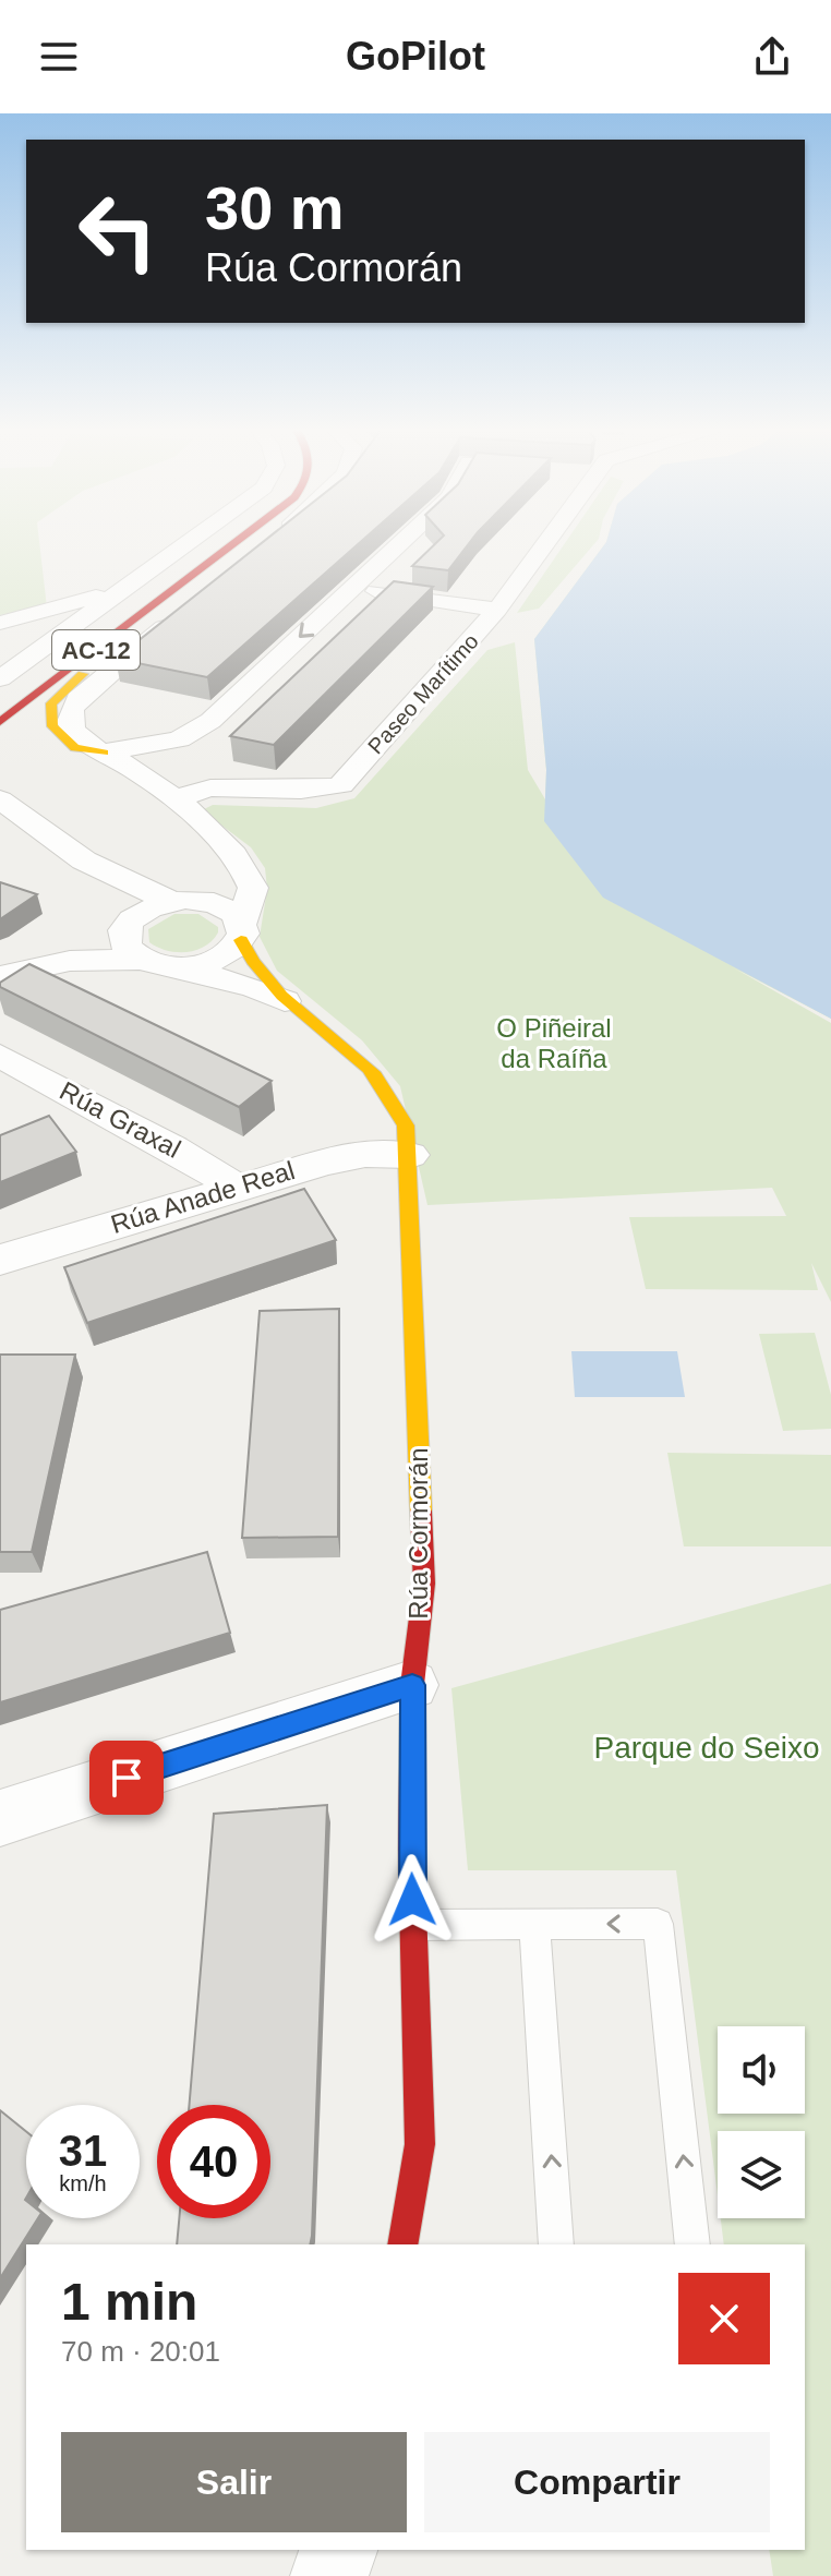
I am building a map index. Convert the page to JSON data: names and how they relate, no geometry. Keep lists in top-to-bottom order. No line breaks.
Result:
{"streets":{"main road":["AC-12","Rúa Cormorán"],"street":["Paseo Marítimo","Rúa Graxal","Rúa Anade Real"]},"crossings":[["Rúa Graxal","Rúa Anade Real"],["Rúa Anade Real","Rúa Cormorán"]],"parks":["O Piñeiral da Raíña","Parque do Seixo"],"page":{"header":"GoPilot","turn":["30 m","Rúa Cormorán"],"speed":"31 km/h","limit":"40","heading":["1 min","70 m · 20:01"],"buttons":["Salir","Compartir"]}}
